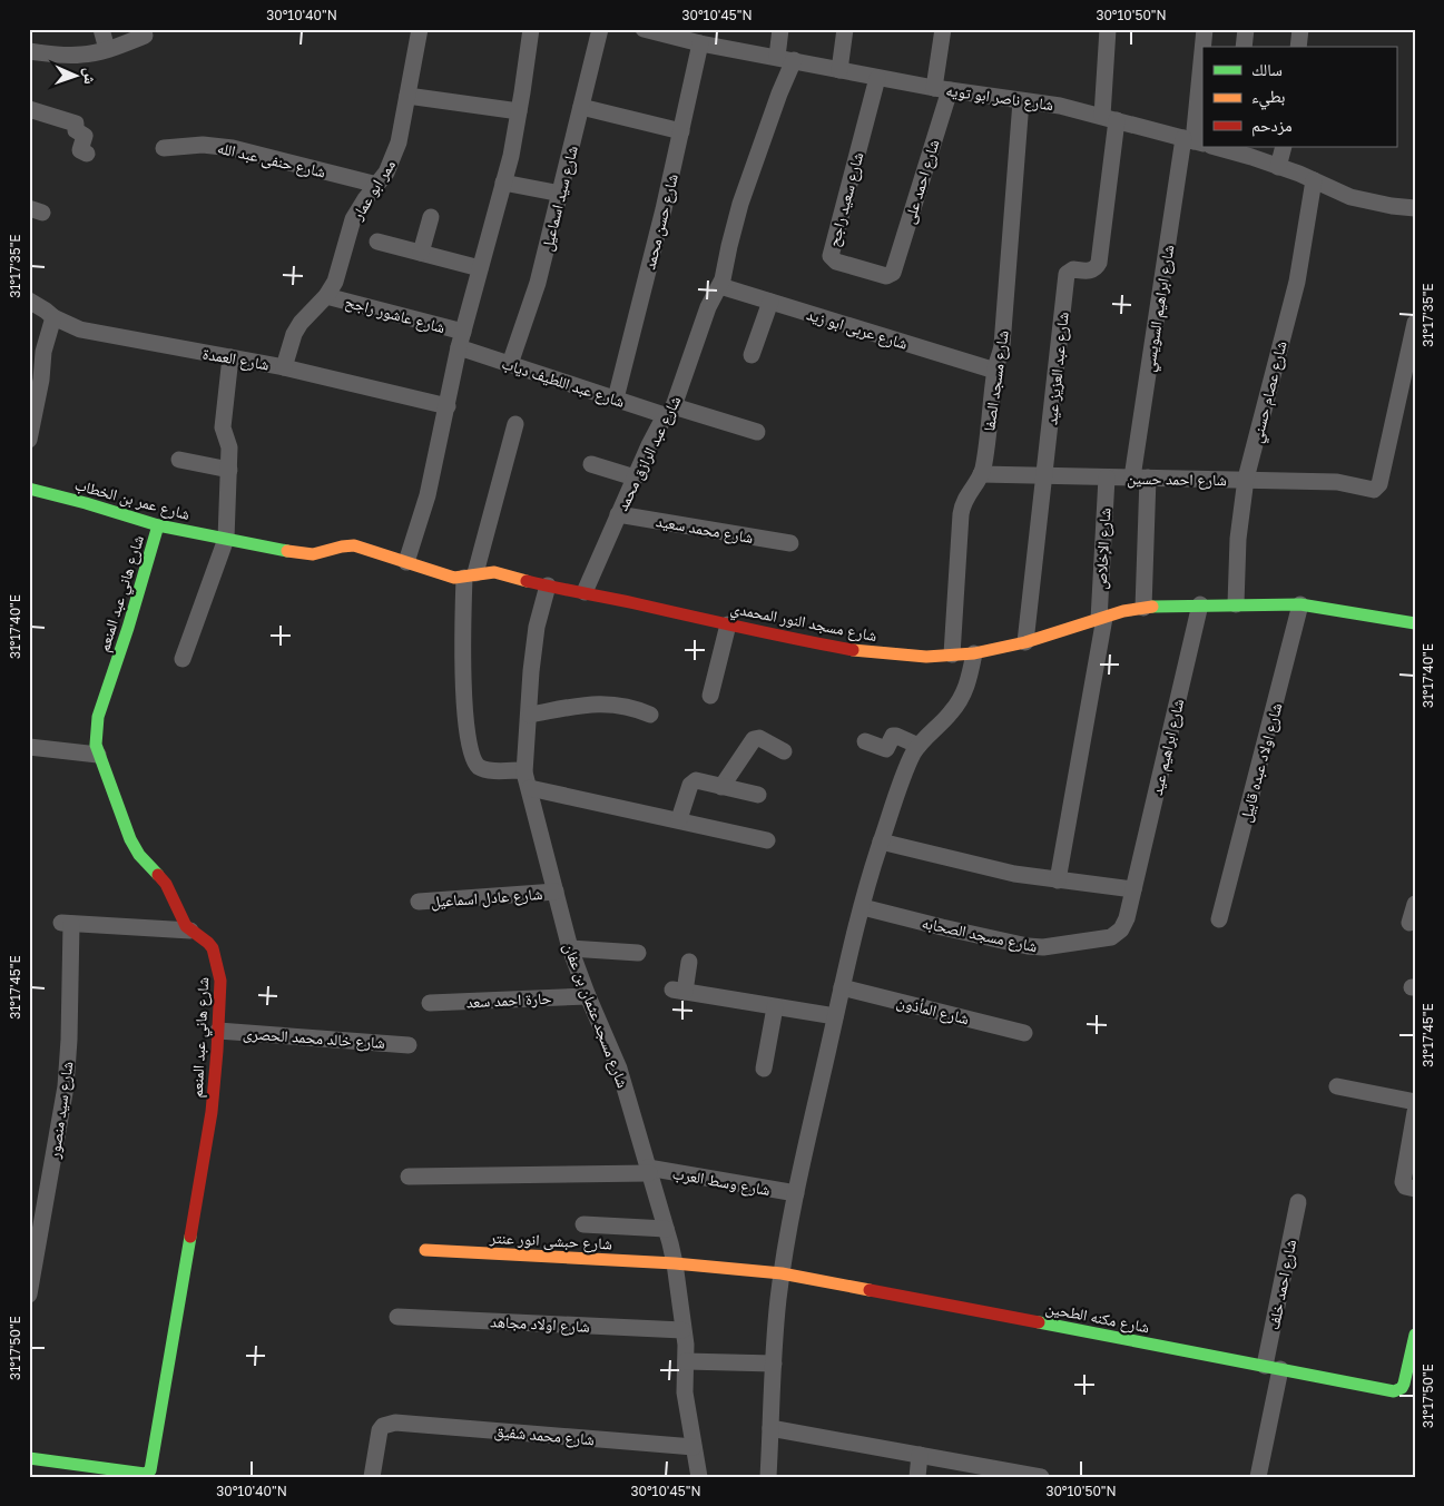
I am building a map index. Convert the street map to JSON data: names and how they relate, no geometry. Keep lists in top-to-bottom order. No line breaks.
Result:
{"streets":{"street":["شارع ناصر ابو تويه","شارع حنفى عبد الله","شارع احمد على","ممر ابو عمار","شارع سيد اسماعيل","شارع سعيد راجح","شارع حسن محمد","شارع ابراهيم السويسي","شارع عاشور راجح","شارع عربى ابو زيد","شارع العمدة","شارع عبد العزيز عيد","شارع مسجد الصفا","شارع عبد اللطيف دياب","شارع عصام حسني","شارع عبد الرازق محمد","شارع احمد حسين","شارع عمر بن الخطاب","شارع محمد سعيد","شارع الإخلاص","شارع هاني عبد المنعم","شارع مسجد النور المحمدي","شارع ابراهيم عيد","شارع اولاد عبده قابيل","شارع عادل اسماعيل","شارع مسجد الصحابه","حارة احمد سعد","شارع المأذون","شارع مسجد عثمان بن عفان","شارع خالد محمد الحصرى","شارع سيد منصور","شارع وسط العرب","شارع حبشى انور عنتر","شارع احمد خلف","شارع مكنه الطحين","شارع اولاد مجاهد","شارع محمد شفيق"]},"crossings":[["شارع ناصر ابو تويه","شارع احمد على"],["شارع ناصر ابو تويه","شارع سعيد راجح"],["شارع ناصر ابو تويه","شارع حسن محمد"],["شارع ناصر ابو تويه","شارع ابراهيم السويسي"],["شارع ناصر ابو تويه","شارع عبد العزيز عيد"],["شارع ناصر ابو تويه","شارع مسجد الصفا"],["شارع ناصر ابو تويه","شارع عبد الرازق محمد"],["شارع حنفى عبد الله","ممر ابو عمار"],["شارع احمد على","شارع سعيد راجح"],["ممر ابو عمار","شارع عاشور راجح"],["ممر ابو عمار","شارع العمدة"],["شارع سيد اسماعيل","شارع عبد اللطيف دياب"],["شارع حسن محمد","شارع عبد اللطيف دياب"],["شارع ابراهيم السويسي","شارع احمد حسين"],["شارع ابراهيم السويسي","شارع مسجد النور المحمدي"],["شارع عاشور راجح","شارع عبد اللطيف دياب"],["شارع عربى ابو زيد","شارع مسجد الصفا"],["شارع عربى ابو زيد","شارع عبد الرازق محمد"],["شارع عبد العزيز عيد","شارع احمد حسين"],["شارع عبد العزيز عيد","شارع مسجد النور المحمدي"],["شارع مسجد الصفا","شارع احمد حسين"],["شارع مسجد الصفا","شارع مسجد النور المحمدي"],["شارع عبد اللطيف دياب","شارع عبد الرازق محمد"],["شارع عصام حسني","شارع احمد حسين"],["شارع عصام حسني","شارع مسجد النور المحمدي"],["شارع عبد الرازق محمد","شارع محمد سعيد"],["شارع عبد الرازق محمد","شارع مسجد النور المحمدي"],["شارع احمد حسين","شارع الإخلاص"],["شارع عمر بن الخطاب","شارع هاني عبد المنعم"],["شارع عمر بن الخطاب","شارع مسجد النور المحمدي"],["شارع الإخلاص","شارع مسجد النور المحمدي"],["شارع هاني عبد المنعم","شارع خالد محمد الحصرى"],["شارع هاني عبد المنعم","شارع سيد منصور"],["شارع مسجد النور المحمدي","شارع ابراهيم عيد"],["شارع مسجد النور المحمدي","شارع اولاد عبده قابيل"],["شارع مسجد النور المحمدي","شارع مسجد عثمان بن عفان"],["شارع ابراهيم عيد","شارع مسجد الصحابه"],["شارع عادل اسماعيل","شارع مسجد عثمان بن عفان"],["حارة احمد سعد","شارع مسجد عثمان بن عفان"],["شارع مسجد عثمان بن عفان","شارع وسط العرب"],["شارع مسجد عثمان بن عفان","شارع حبشى انور عنتر"],["شارع مسجد عثمان بن عفان","شارع اولاد مجاهد"],["شارع مسجد عثمان بن عفان","شارع محمد شفيق"],["شارع حبشى انور عنتر","شارع مكنه الطحين"],["شارع احمد خلف","شارع مكنه الطحين"]],"legend":["سالك","بطيء","مزدحم"],"north":"right","coordinates":["30°10'40\"N","30°10'45\"N","30°10'50\"N","31°17'35\"E","31°17'40\"E","31°17'45\"E","31°17'50\"E"]}
